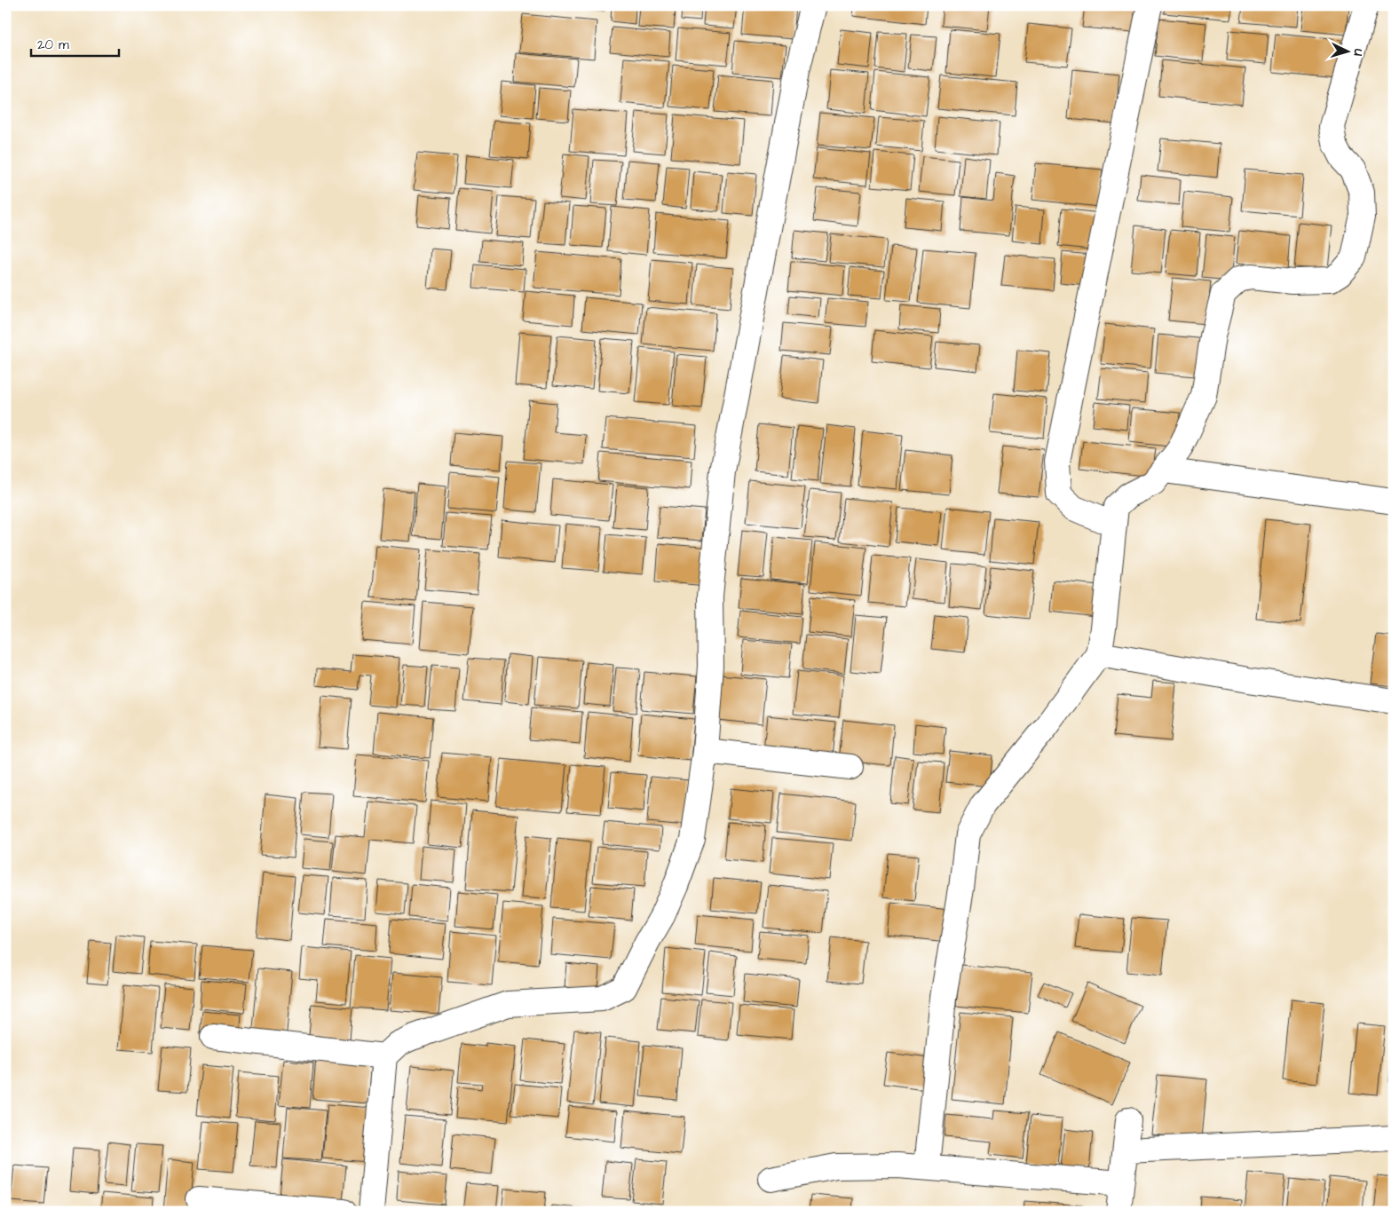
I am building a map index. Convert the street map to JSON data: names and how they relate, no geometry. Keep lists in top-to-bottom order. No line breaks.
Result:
{"scale_bar":"20 m","north":"right"}
